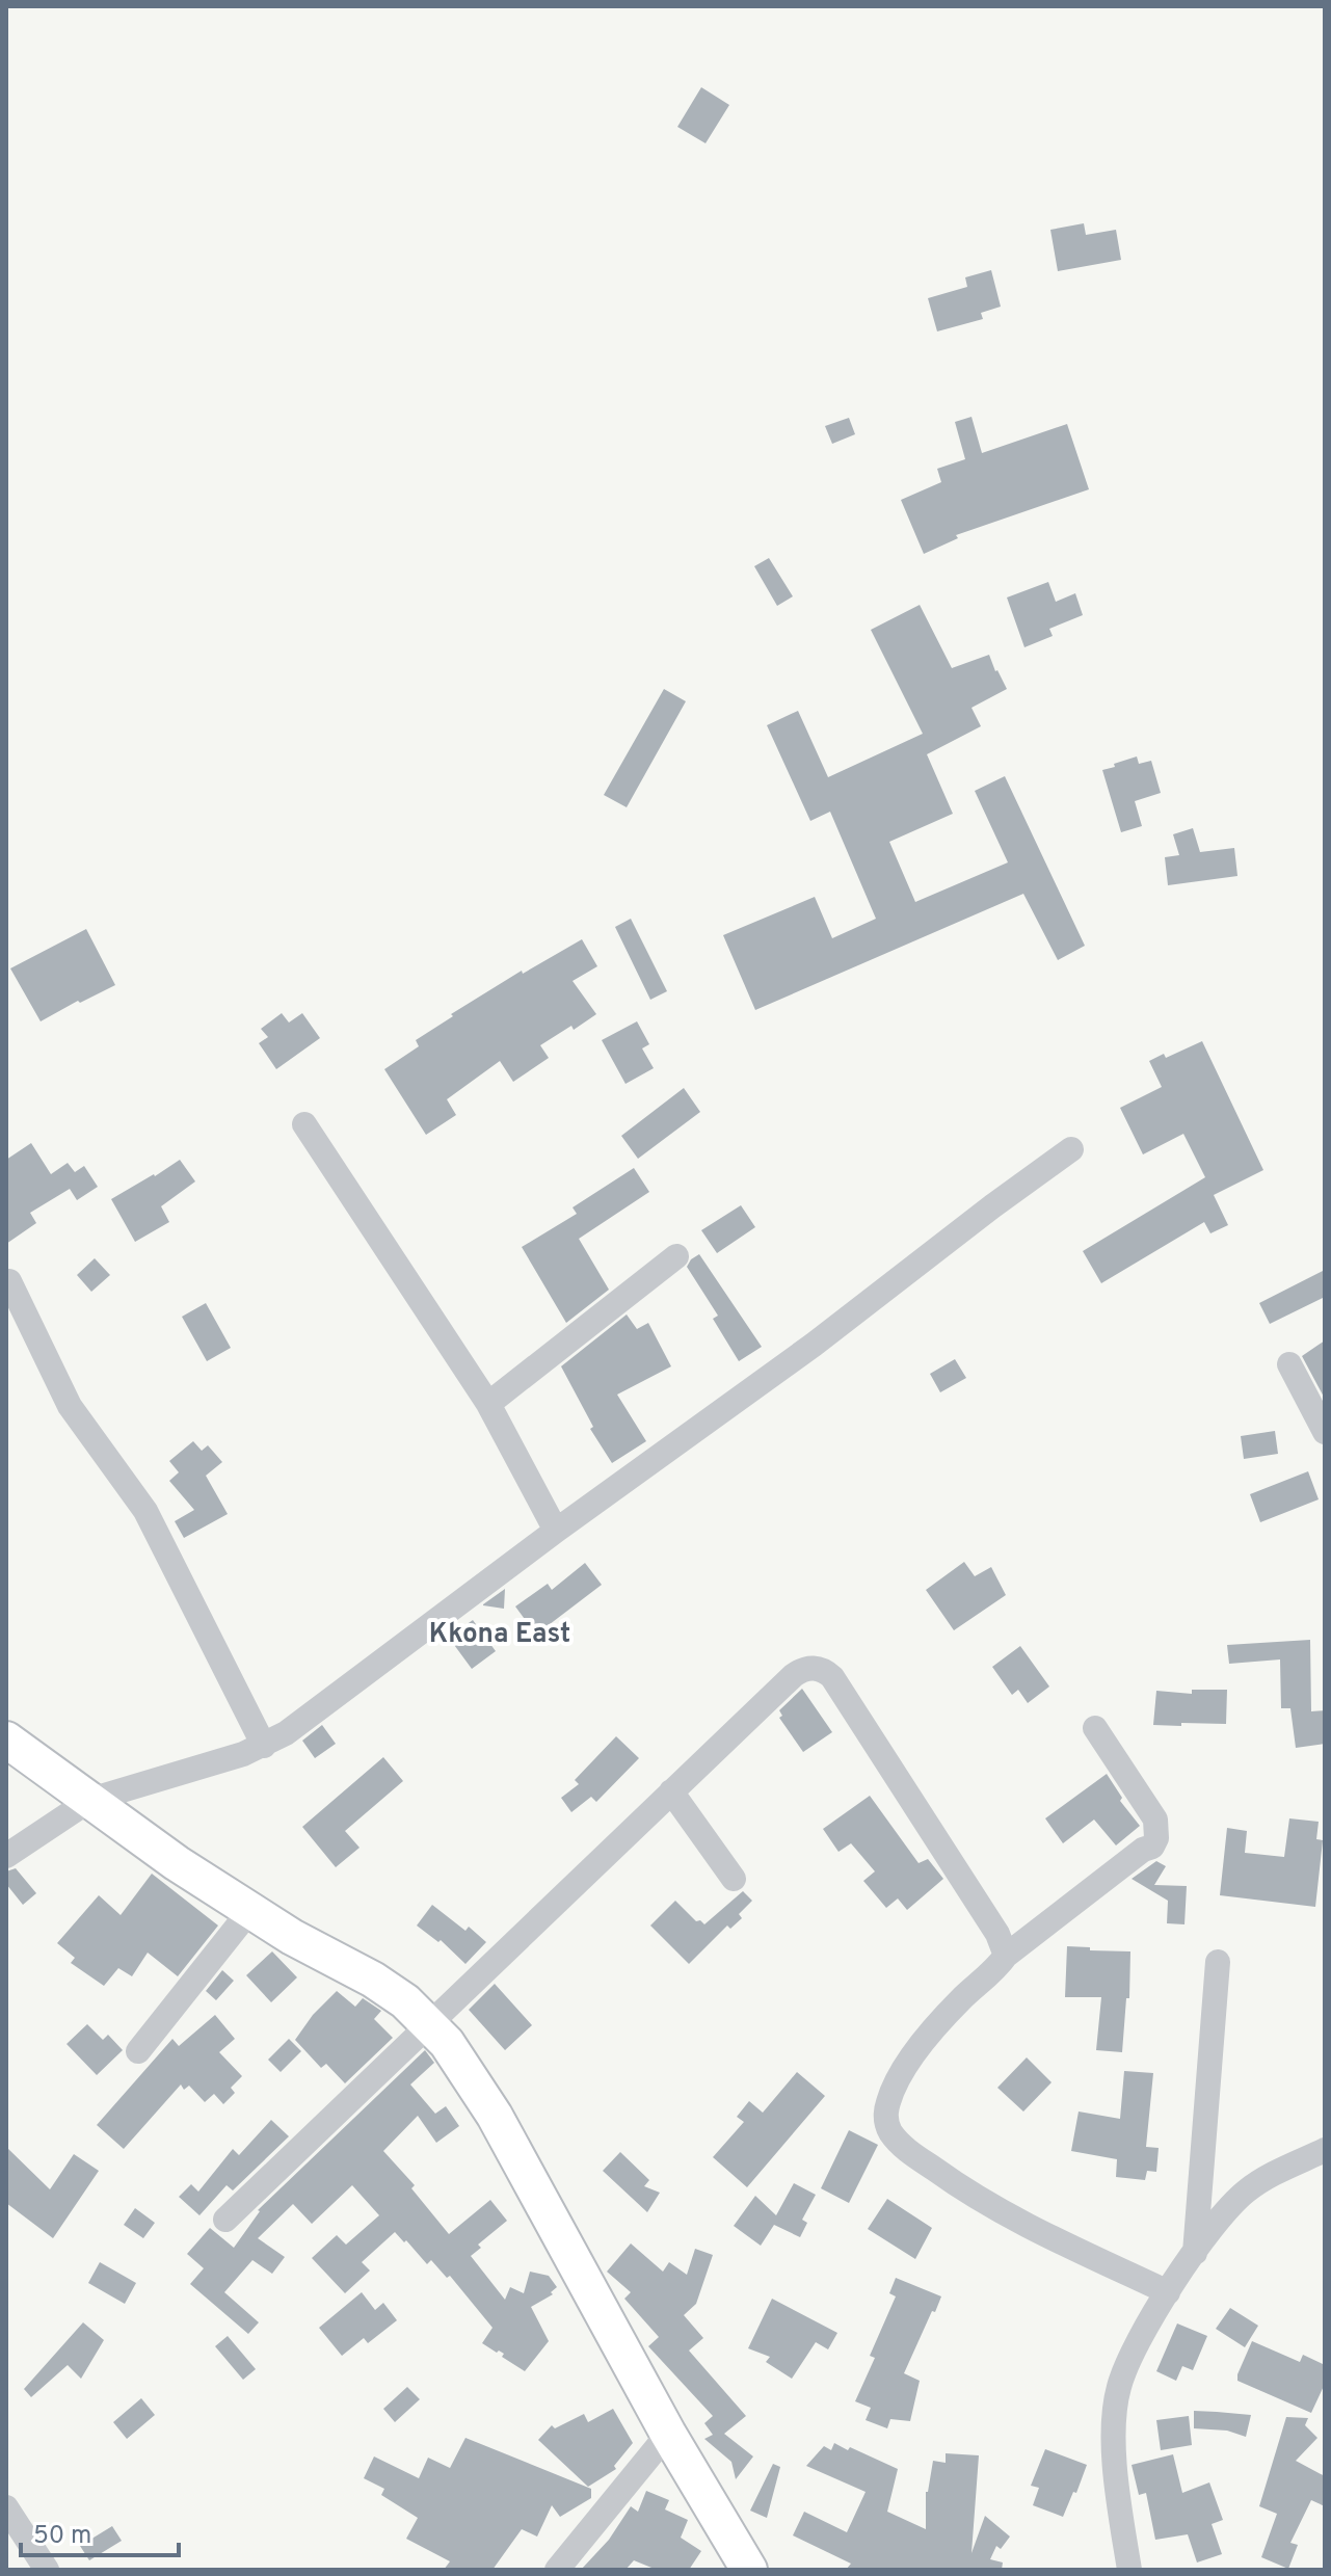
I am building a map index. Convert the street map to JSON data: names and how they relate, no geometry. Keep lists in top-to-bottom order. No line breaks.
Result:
{"districts":["Kkona East"],"scale_bar":"50 m"}
